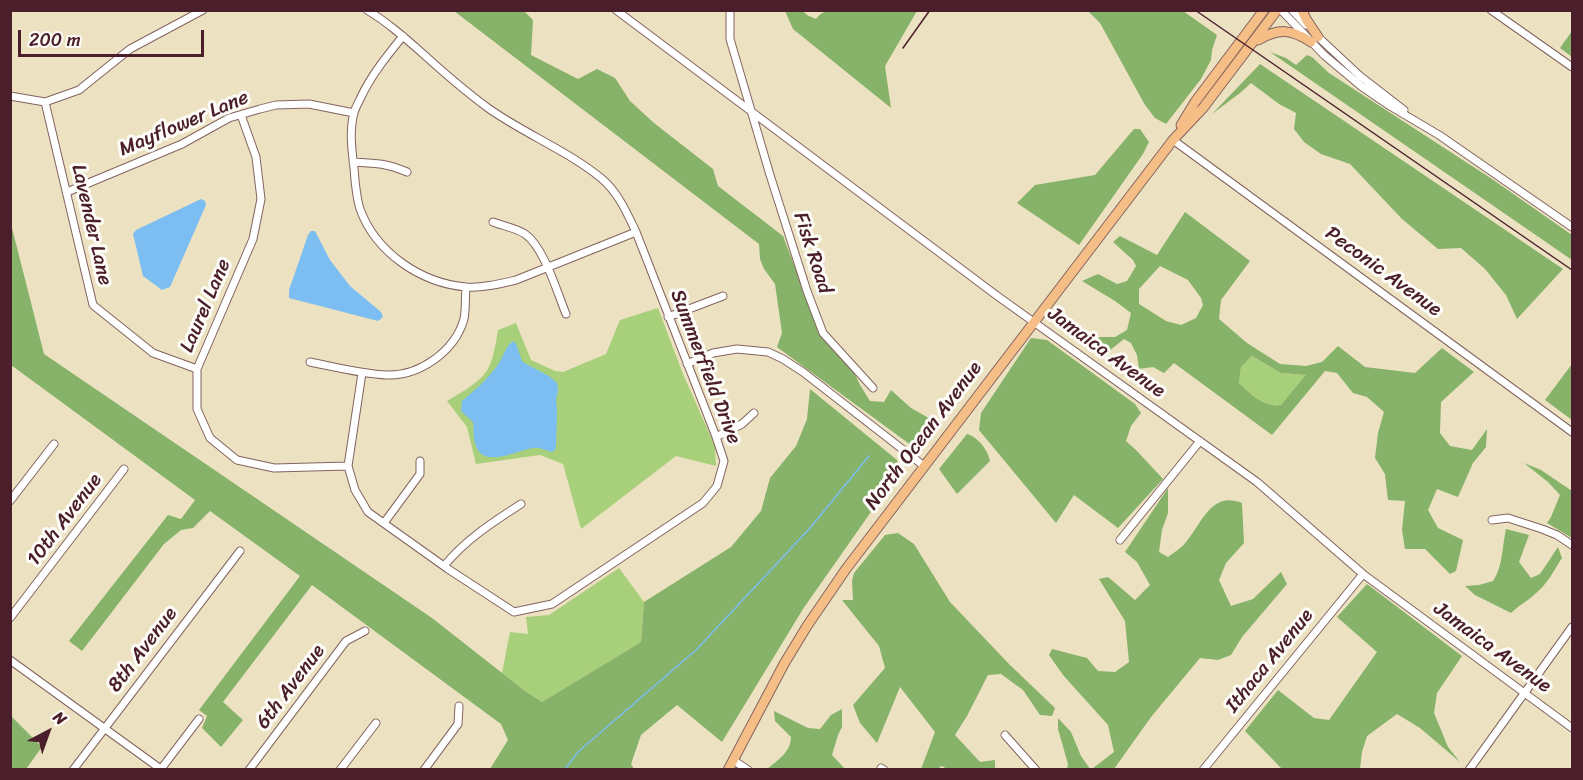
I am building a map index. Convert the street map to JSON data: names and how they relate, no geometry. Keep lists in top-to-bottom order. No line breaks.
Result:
{"streets":{"main road":["North Ocean Avenue"],"street":["Mayflower Lane","Lavender Lane","Fisk Road","Peconic Avenue","Laurel Lane","Jamaica Avenue","Summerfield Drive","10th Avenue","8th Avenue","Ithaca Avenue","6th Avenue"]},"crossings":[["Mayflower Lane","Lavender Lane"],["Mayflower Lane","Laurel Lane"],["Lavender Lane","Laurel Lane"],["Fisk Road","Jamaica Avenue"],["Peconic Avenue","North Ocean Avenue"],["Laurel Lane","Summerfield Drive"],["Jamaica Avenue","North Ocean Avenue"],["Jamaica Avenue","Ithaca Avenue"]],"scale_bar":"200 m","north":"top right"}
